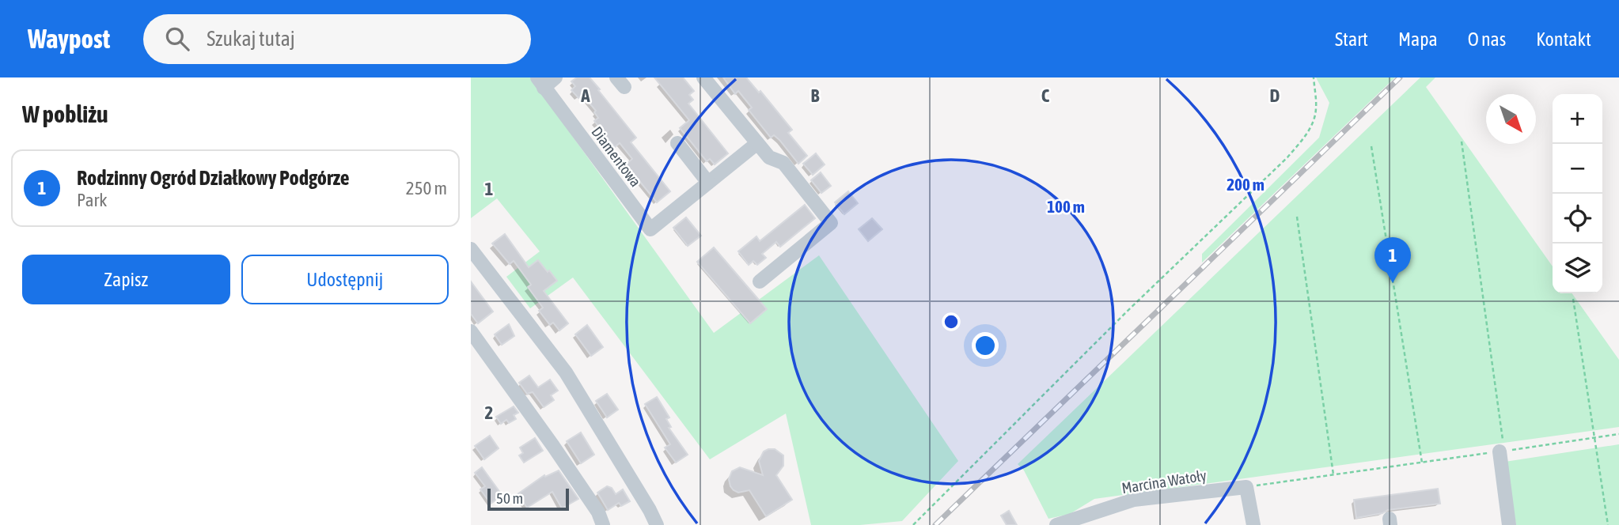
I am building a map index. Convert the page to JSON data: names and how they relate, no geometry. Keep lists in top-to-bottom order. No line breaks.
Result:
{"streets":{"street":["Diamentowa","Marcina Watoły"]},"scale_bar":"50 m","north":"bottom right","page":{"header":"Waypost","search":"Szukaj tutaj","nav":["Start","Mapa","O nas","Kontakt"],"heading":"W pobliżu","map_buttons":["+","−"],"list":[{"mark":"1","name":"Rodzinny Ogród Działkowy Podgórze","note":"Park","value":"250 m"}],"pins":"1","buttons":["Zapisz","Udostępnij"],"scale":"50 m"},"grid":{"columns":["A","B","C","D"],"rows":["1","2"]},"rings":["200 m","100 m"]}
